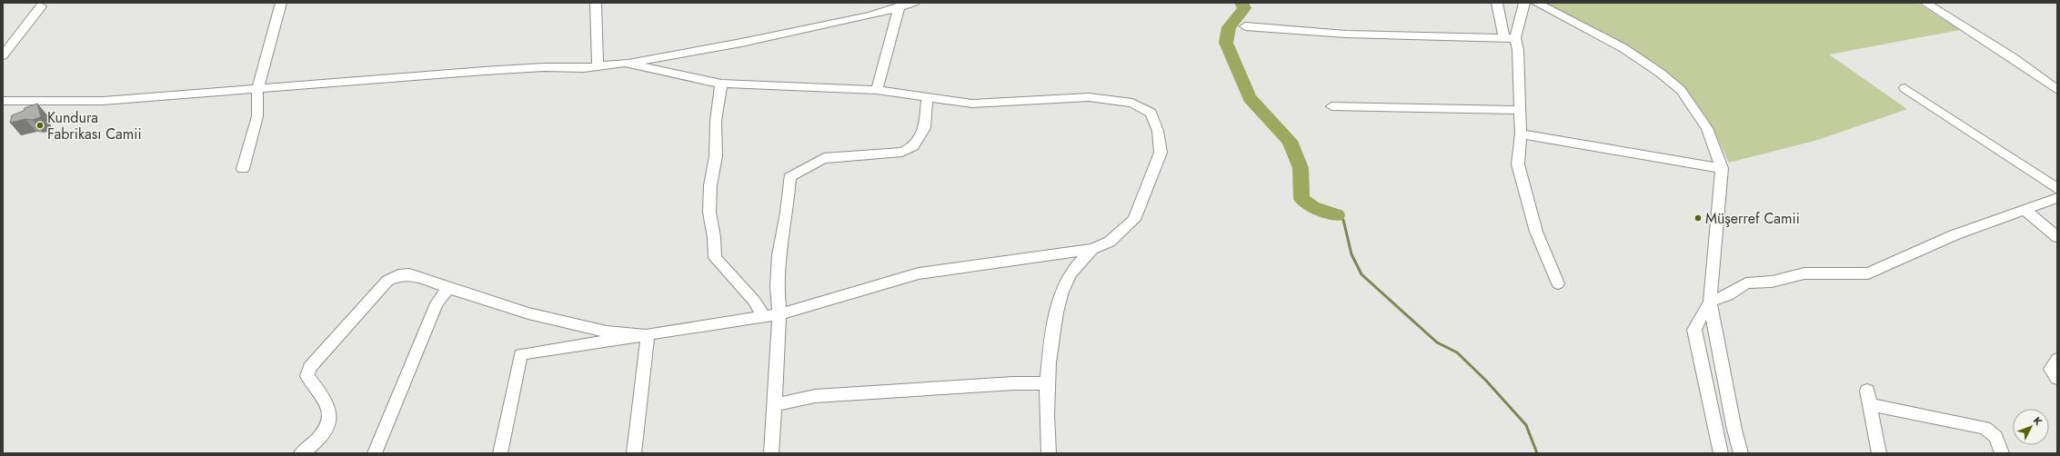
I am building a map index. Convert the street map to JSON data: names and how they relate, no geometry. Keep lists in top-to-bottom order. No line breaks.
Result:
{"places":["Kundura Fabrikası Camii","Müşerref Camii"],"north":"top right"}
